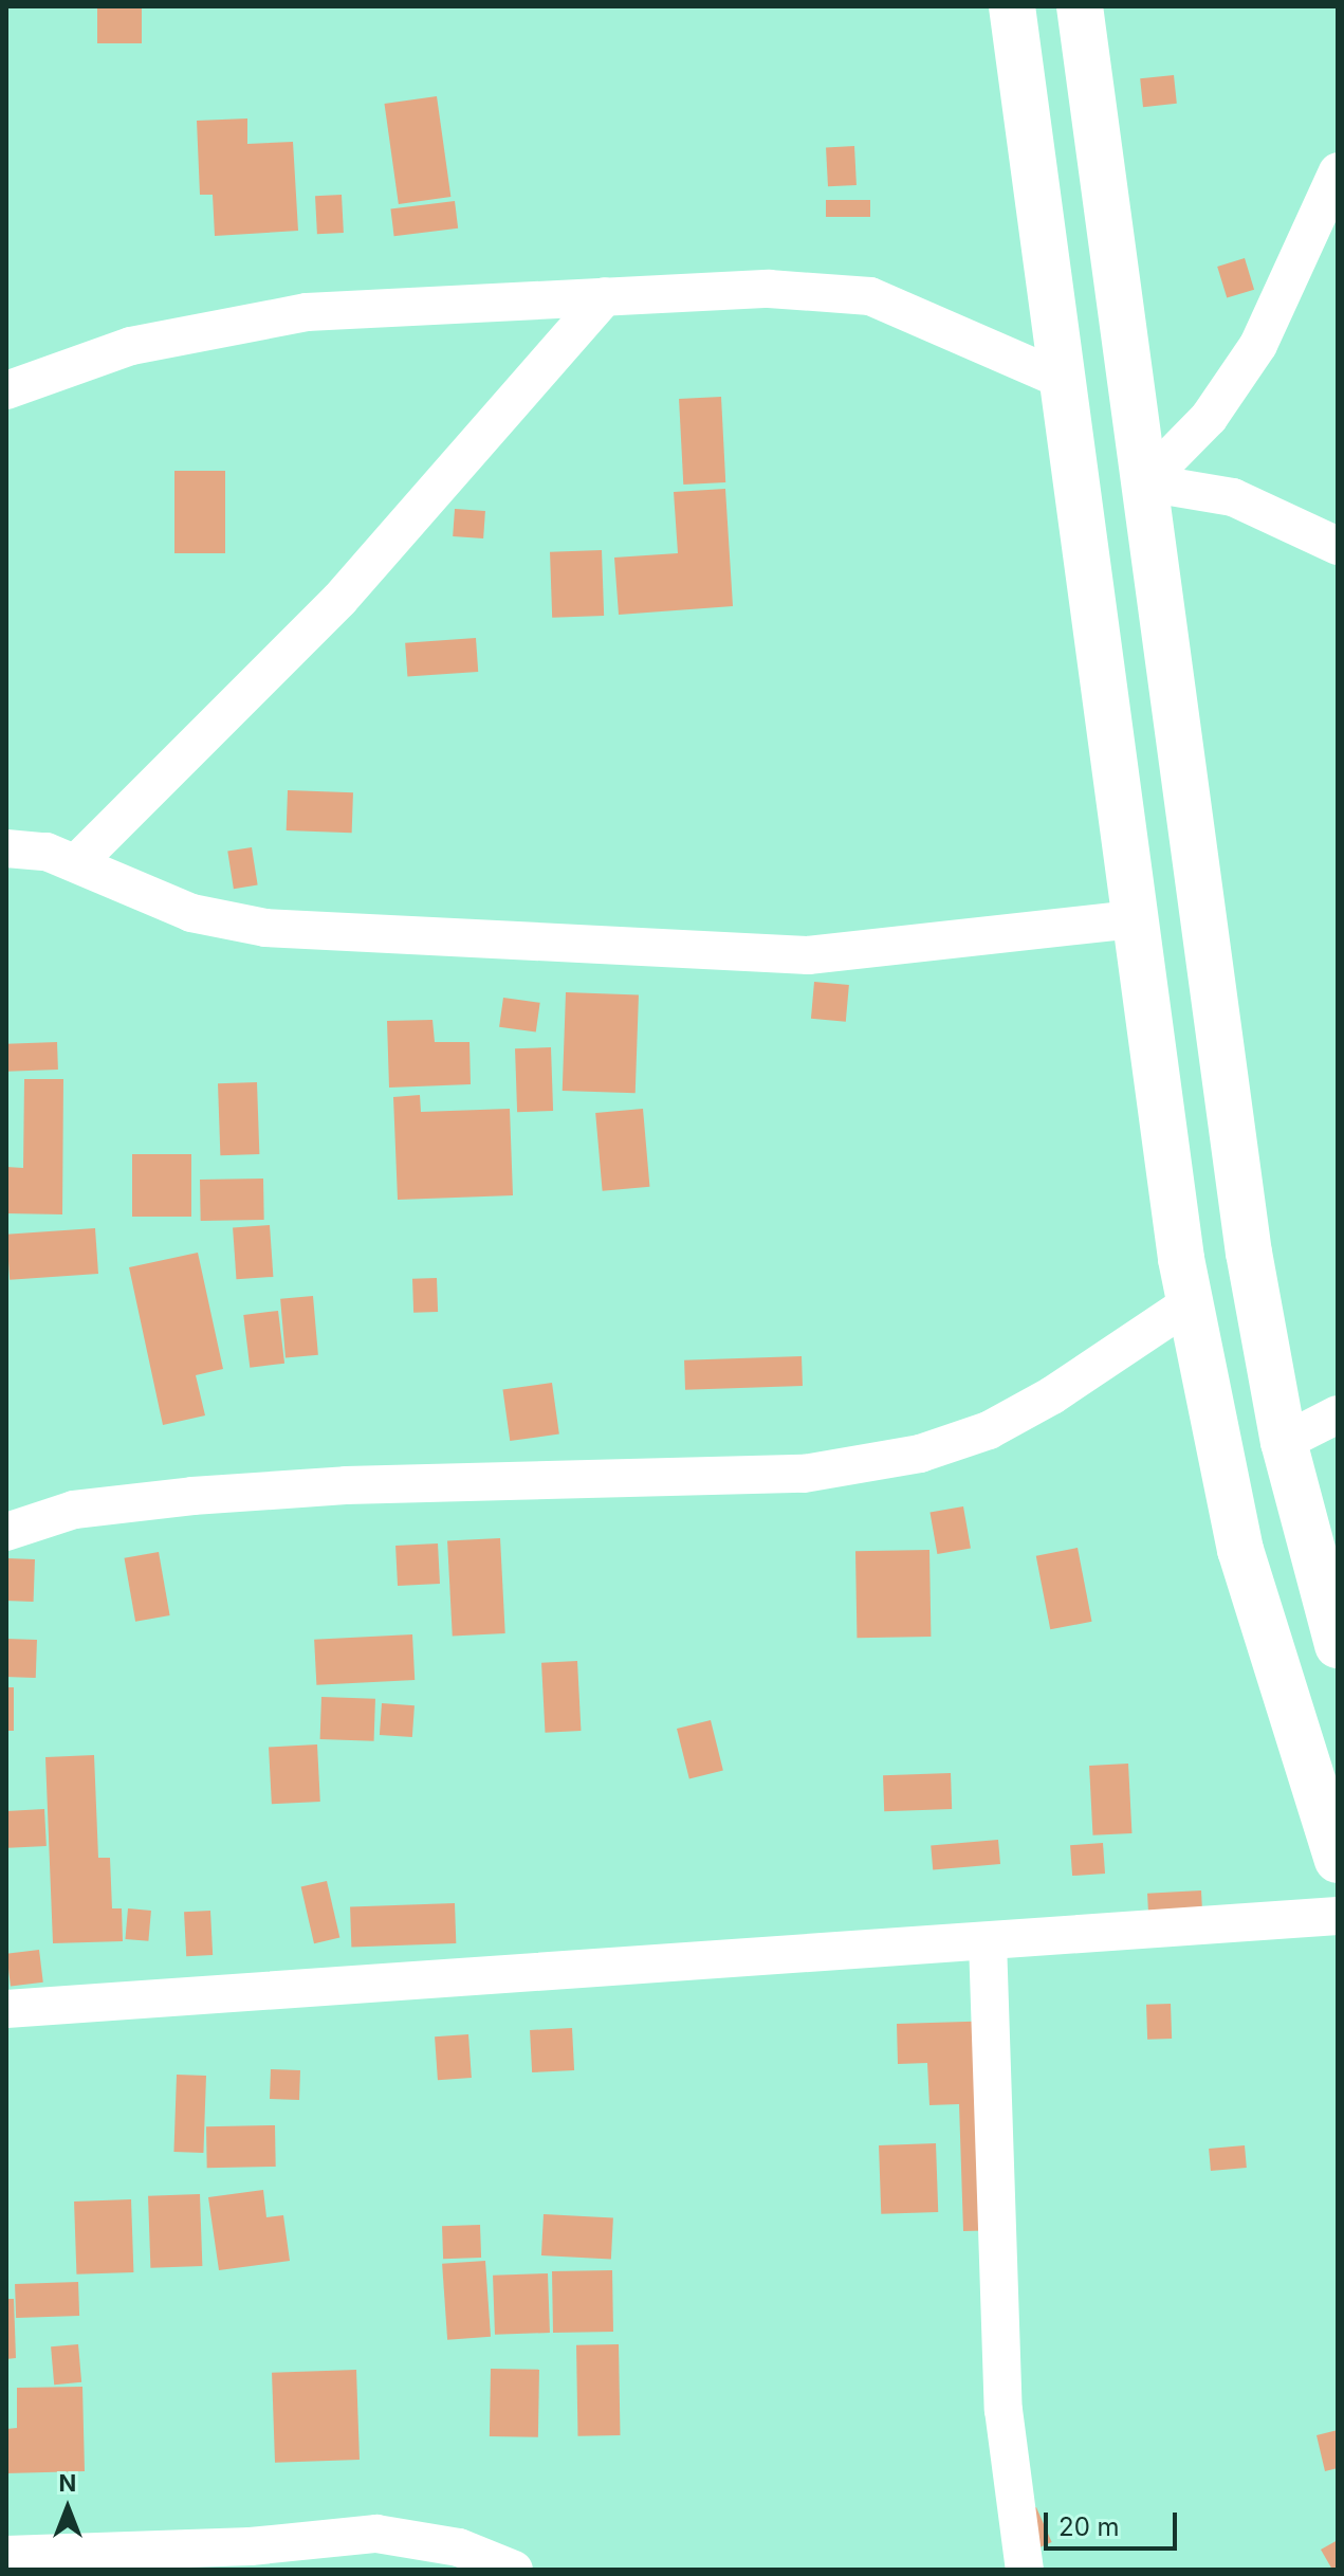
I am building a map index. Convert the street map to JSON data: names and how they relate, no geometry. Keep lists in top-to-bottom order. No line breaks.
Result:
{"scale_bar":"20 m","north":"top"}
